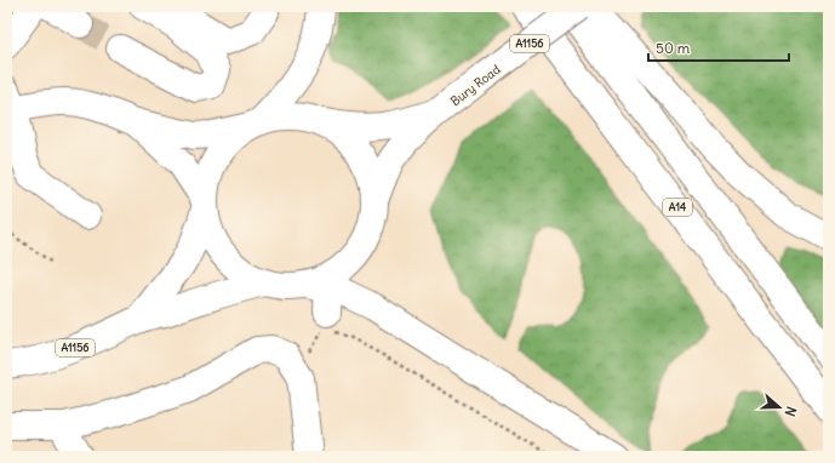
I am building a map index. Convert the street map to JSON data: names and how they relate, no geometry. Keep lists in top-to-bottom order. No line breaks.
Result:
{"streets":{"main road":["A1156","Bury Road","A14"]},"scale_bar":"50 m","north":"right"}
